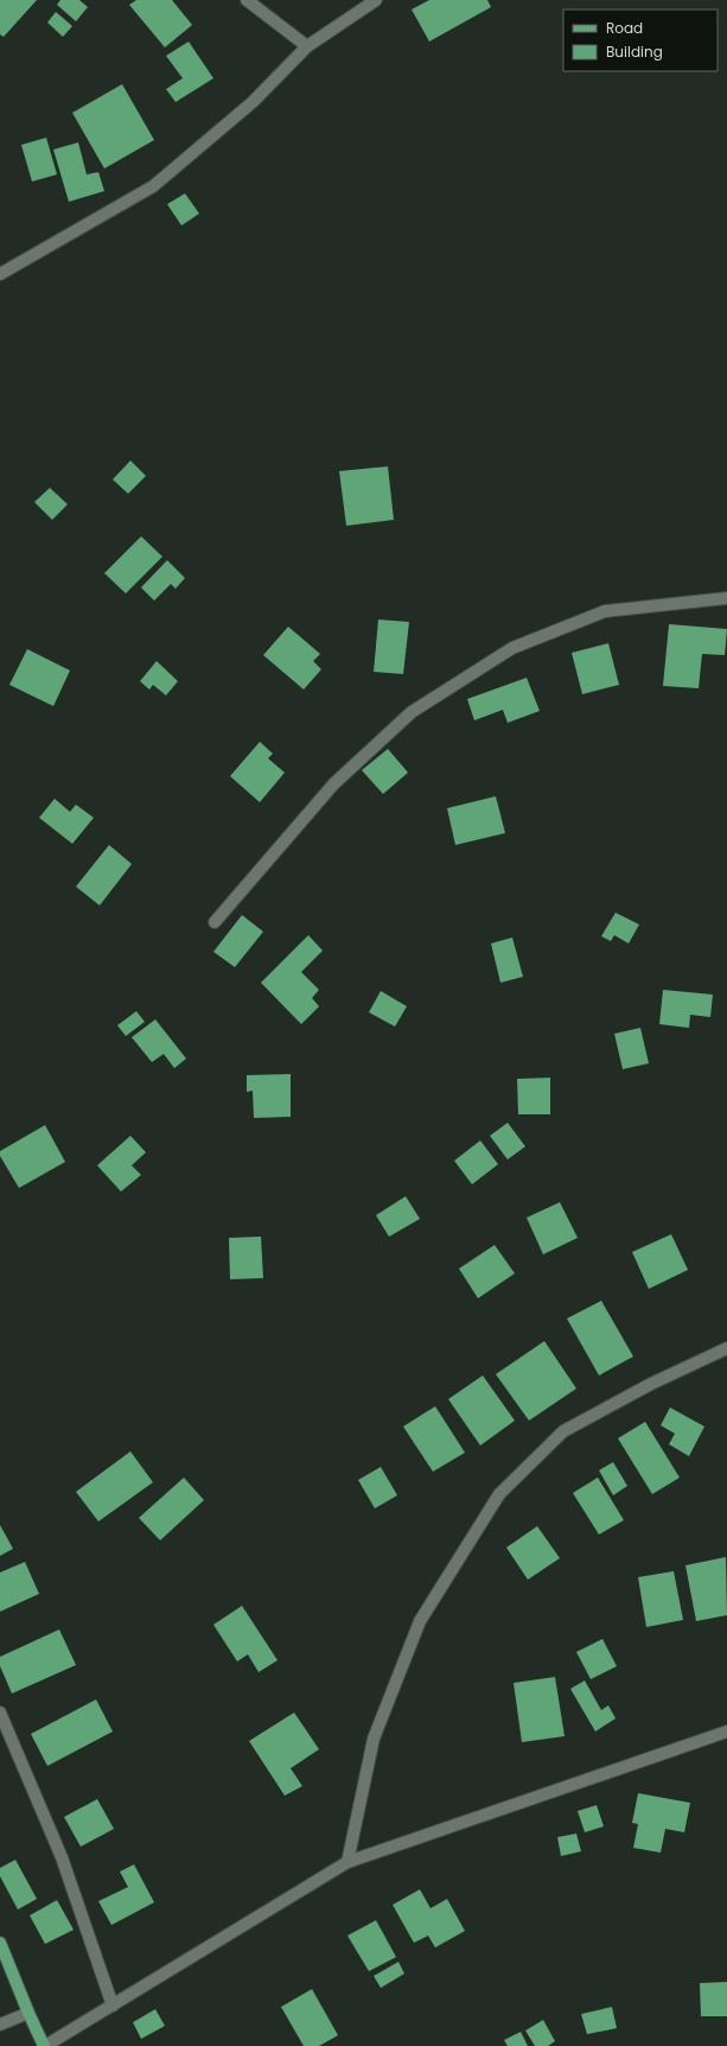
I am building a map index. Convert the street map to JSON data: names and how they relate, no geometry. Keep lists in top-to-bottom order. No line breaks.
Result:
{"legend":["Road","Building"]}
